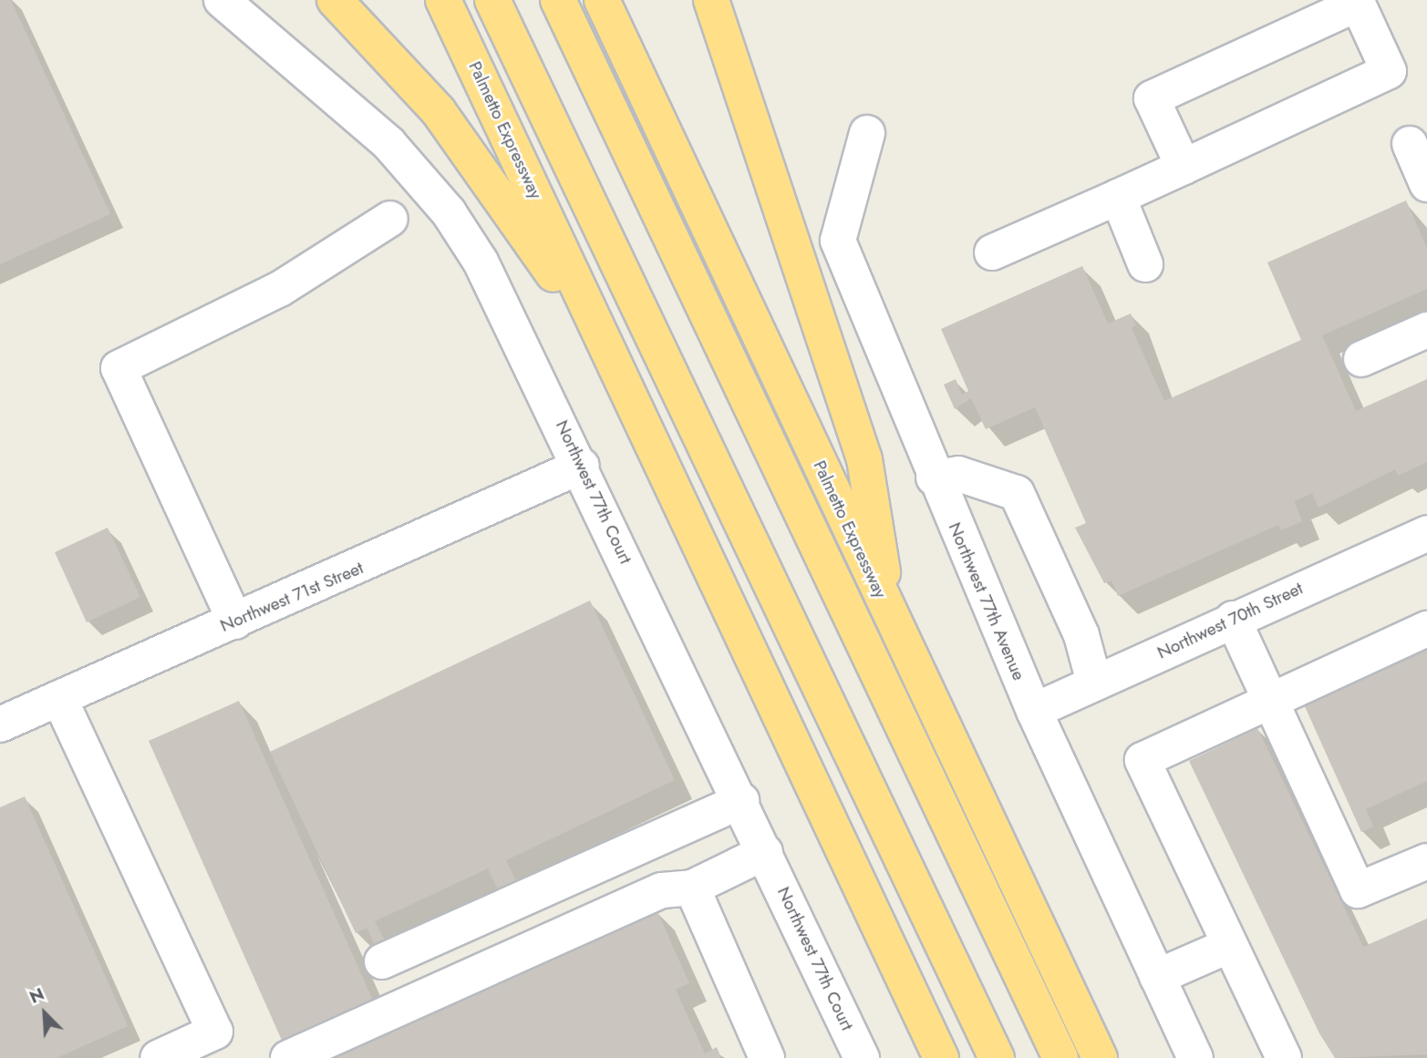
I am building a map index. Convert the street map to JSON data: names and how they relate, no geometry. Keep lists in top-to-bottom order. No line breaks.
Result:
{"streets":{"highway":["Palmetto Expressway"],"street":["Northwest 77th Court","Northwest 71st Street","Northwest 77th Avenue","Northwest 70th Street"]},"crossings":[["Northwest 77th Court","Northwest 71st Street"],["Northwest 77th Avenue","Northwest 70th Street"]],"north":"top left"}
